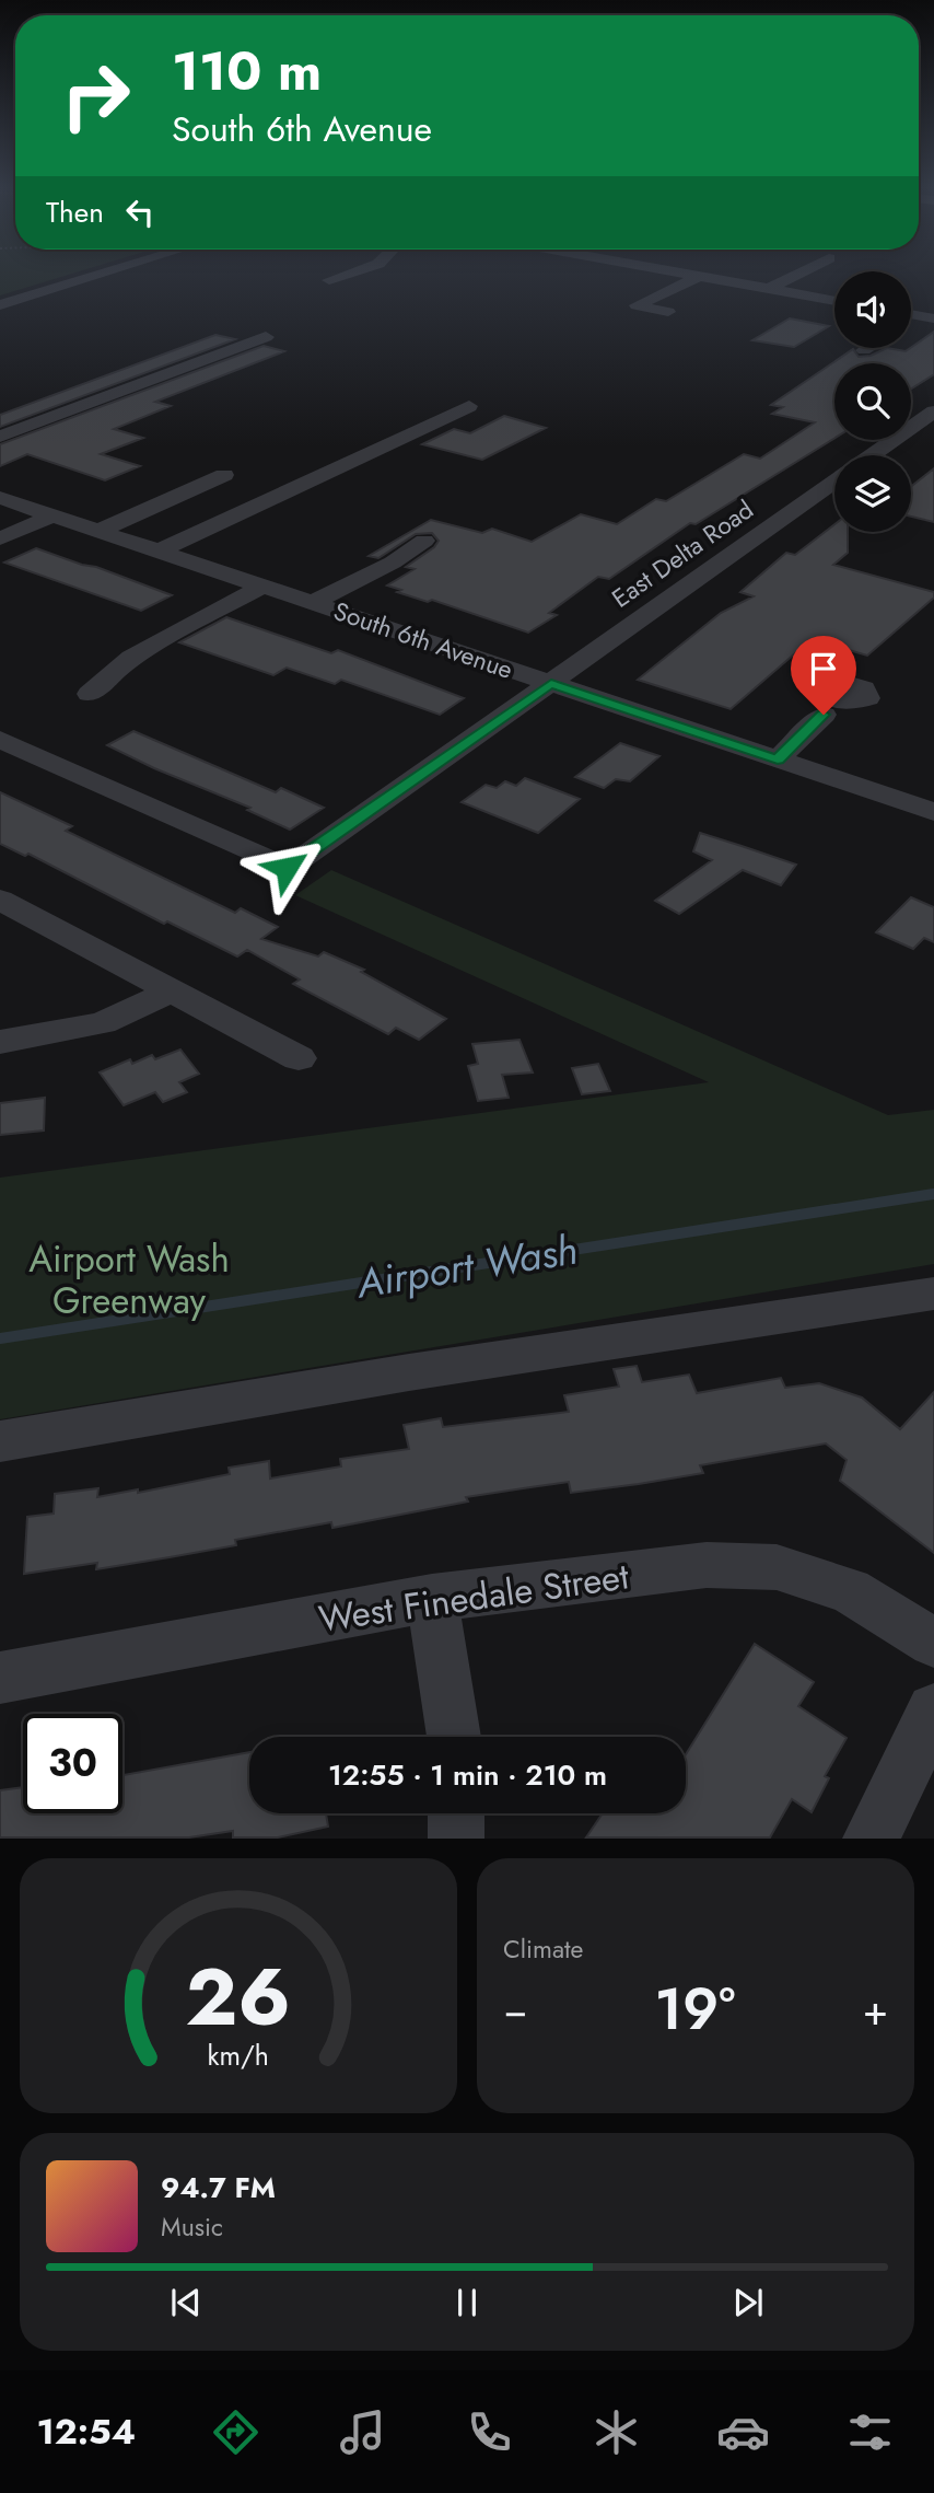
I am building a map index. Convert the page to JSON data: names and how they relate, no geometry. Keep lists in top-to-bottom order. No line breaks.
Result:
{"streets":{"street":["East Delta Road","South 6th Avenue","West Finedale Street"]},"crossings":[["East Delta Road","South 6th Avenue"]],"water":["Airport Wash"],"parks":["Airport Wash Greenway"],"page":{"turn":["110 m","South 6th Avenue"],"then":"Then","limit":"30","trip":"12:55 · 1 min · 210 m","tile":"Climate","heat":["−","19°","+"],"song":["94.7 FM","Music"],"tabs":"12:54","gauge":["26","km/h"]}}
